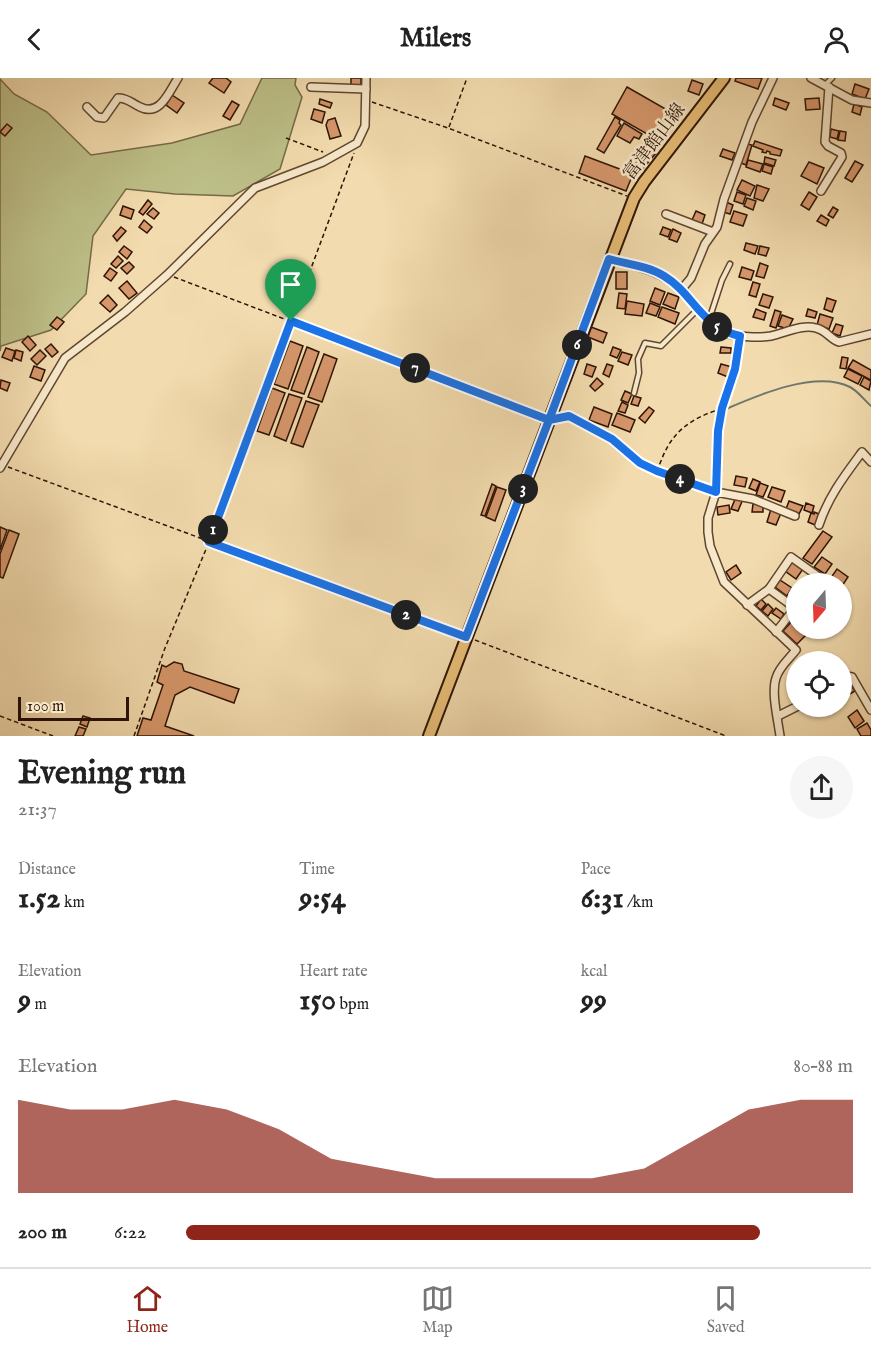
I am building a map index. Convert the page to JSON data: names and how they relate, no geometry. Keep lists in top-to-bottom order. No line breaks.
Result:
{"streets":{"main road":["富津館山線"]},"scale_bar":"100 m","north":"bottom","page":{"header":"Milers","pins":["5","6","7","4","3","1","2"],"scale":"100 m","heading":["Evening run","21:37"],"stats":[["Distance","1.52 km"],["Time","9:54"],["Pace","6:31 /km"],["Elevation","9 m"],["Heart rate","150 bpm"],["kcal","99"]],"chart":["Elevation","80–88 m"],"list":[{"name":"200 m","note":"6:22"}],"tabs":["Home","Map","Saved"]}}
